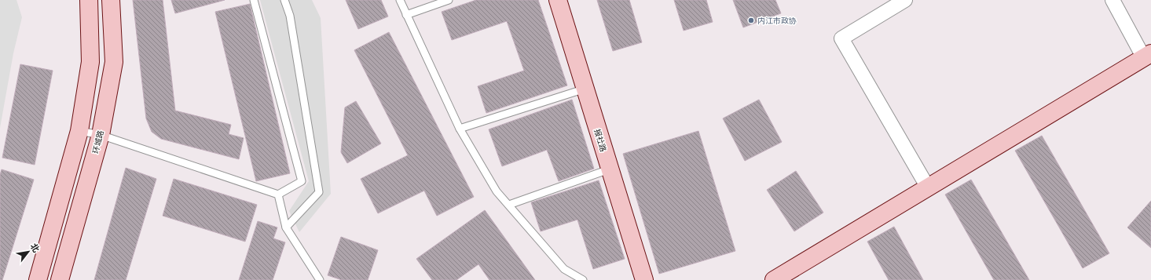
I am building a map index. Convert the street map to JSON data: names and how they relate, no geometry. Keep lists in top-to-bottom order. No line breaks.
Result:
{"streets":{"street":["报社路","环城路"]},"places":["内江市政协"],"north":"top right"}
